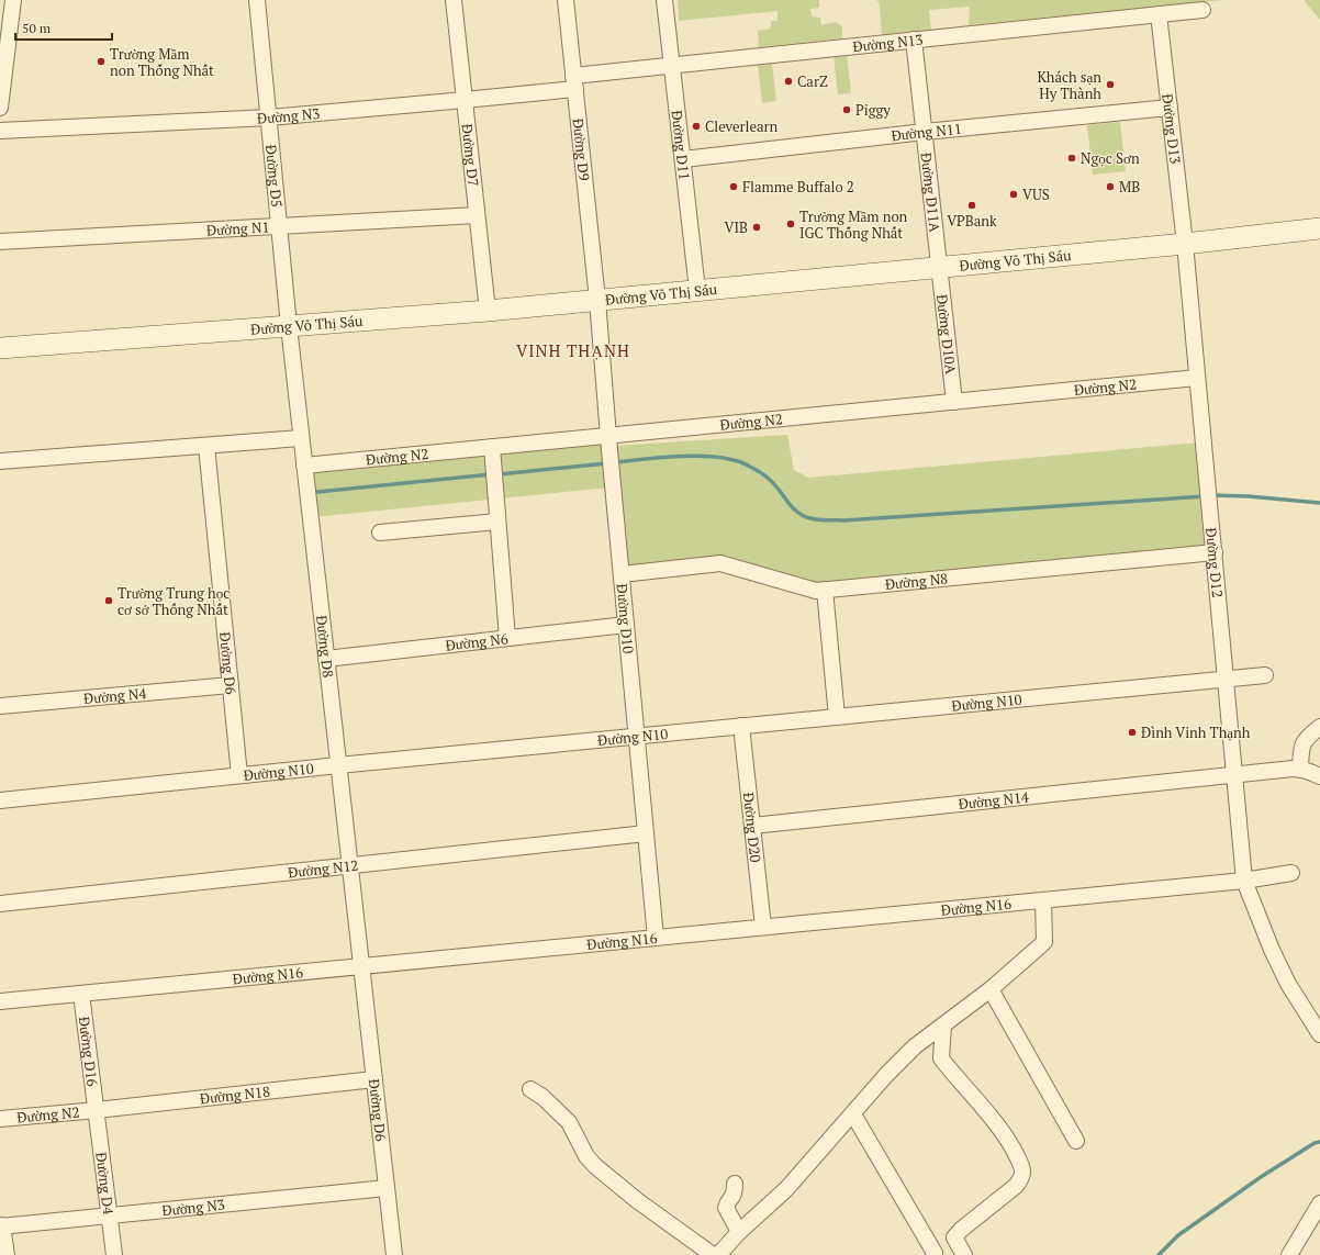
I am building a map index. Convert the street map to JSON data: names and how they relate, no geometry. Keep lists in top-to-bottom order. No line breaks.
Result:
{"streets":{"main road":["Đường Võ Thị Sáu"],"street":["Đường N13","Đường N3","Đường D13","Đường N11","Đường D11","Đường D9","Đường D7","Đường D5","Đường D11A","Đường N1","Đường D10A","Đường N2","Đường D12","Đường N8","Đường D10","Đường N6","Đường D8","Đường D6","Đường N4","Đường N10","Đường N14","Đường D20","Đường N12","Đường N16","Đường D16","Đường N18","Đường D4"]},"crossings":[["Đường N13","Đường N3"],["Đường N13","Đường D13"],["Đường N13","Đường D11"],["Đường N13","Đường D9"],["Đường N13","Đường D11A"],["Đường N3","Đường D9"],["Đường N3","Đường D7"],["Đường N3","Đường D5"],["Đường N3","Đường D6"],["Đường N3","Đường D4"],["Đường D13","Đường N11"],["Đường D13","Đường Võ Thị Sáu"],["Đường D13","Đường D12"],["Đường N11","Đường D11"],["Đường N11","Đường D11A"],["Đường D11","Đường Võ Thị Sáu"],["Đường D9","Đường Võ Thị Sáu"],["Đường D9","Đường D10"],["Đường D7","Đường N1"],["Đường D7","Đường Võ Thị Sáu"],["Đường D5","Đường N1"],["Đường D5","Đường Võ Thị Sáu"],["Đường D5","Đường D8"],["Đường D11A","Đường Võ Thị Sáu"],["Đường D11A","Đường D10A"],["Đường Võ Thị Sáu","Đường D10A"],["Đường Võ Thị Sáu","Đường D12"],["Đường Võ Thị Sáu","Đường D10"],["Đường Võ Thị Sáu","Đường D8"],["Đường D10A","Đường N2"],["Đường N2","Đường D12"],["Đường N2","Đường D10"],["Đường N2","Đường D8"],["Đường N2","Đường D16"],["Đường N2","Đường N18"],["Đường N2","Đường D4"],["Đường D12","Đường N8"],["Đường D12","Đường N10"],["Đường D12","Đường N14"],["Đường D12","Đường N16"],["Đường N8","Đường D10"],["Đường D10","Đường N6"],["Đường D10","Đường N10"],["Đường D10","Đường N12"],["Đường D10","Đường N16"],["Đường N6","Đường D8"],["Đường D8","Đường D6"],["Đường D8","Đường N10"],["Đường D8","Đường N12"],["Đường D8","Đường N16"],["Đường D6","Đường N4"],["Đường D6","Đường N10"],["Đường D6","Đường N16"],["Đường D6","Đường N18"],["Đường N10","Đường D20"],["Đường N14","Đường D20"],["Đường D20","Đường N16"],["Đường N16","Đường D16"],["Đường D16","Đường N18"],["Đường D16","Đường D4"],["Đường N18","Đường D4"]],"districts":["VINH THẠNH"],"places":["Trường Mầm non Thống Nhất","CarZ","Khách sạn Hy Thành","Piggy","Cleverlearn","Ngọc Sơn","Flamme Buffalo 2","MB","VUS","VPBank","Trường Mầm non IGC Thống Nhất","VIB","Trường Trung học cơ sở Thống Nhất","Đình Vinh Thạnh"],"scale_bar":"50 m"}
